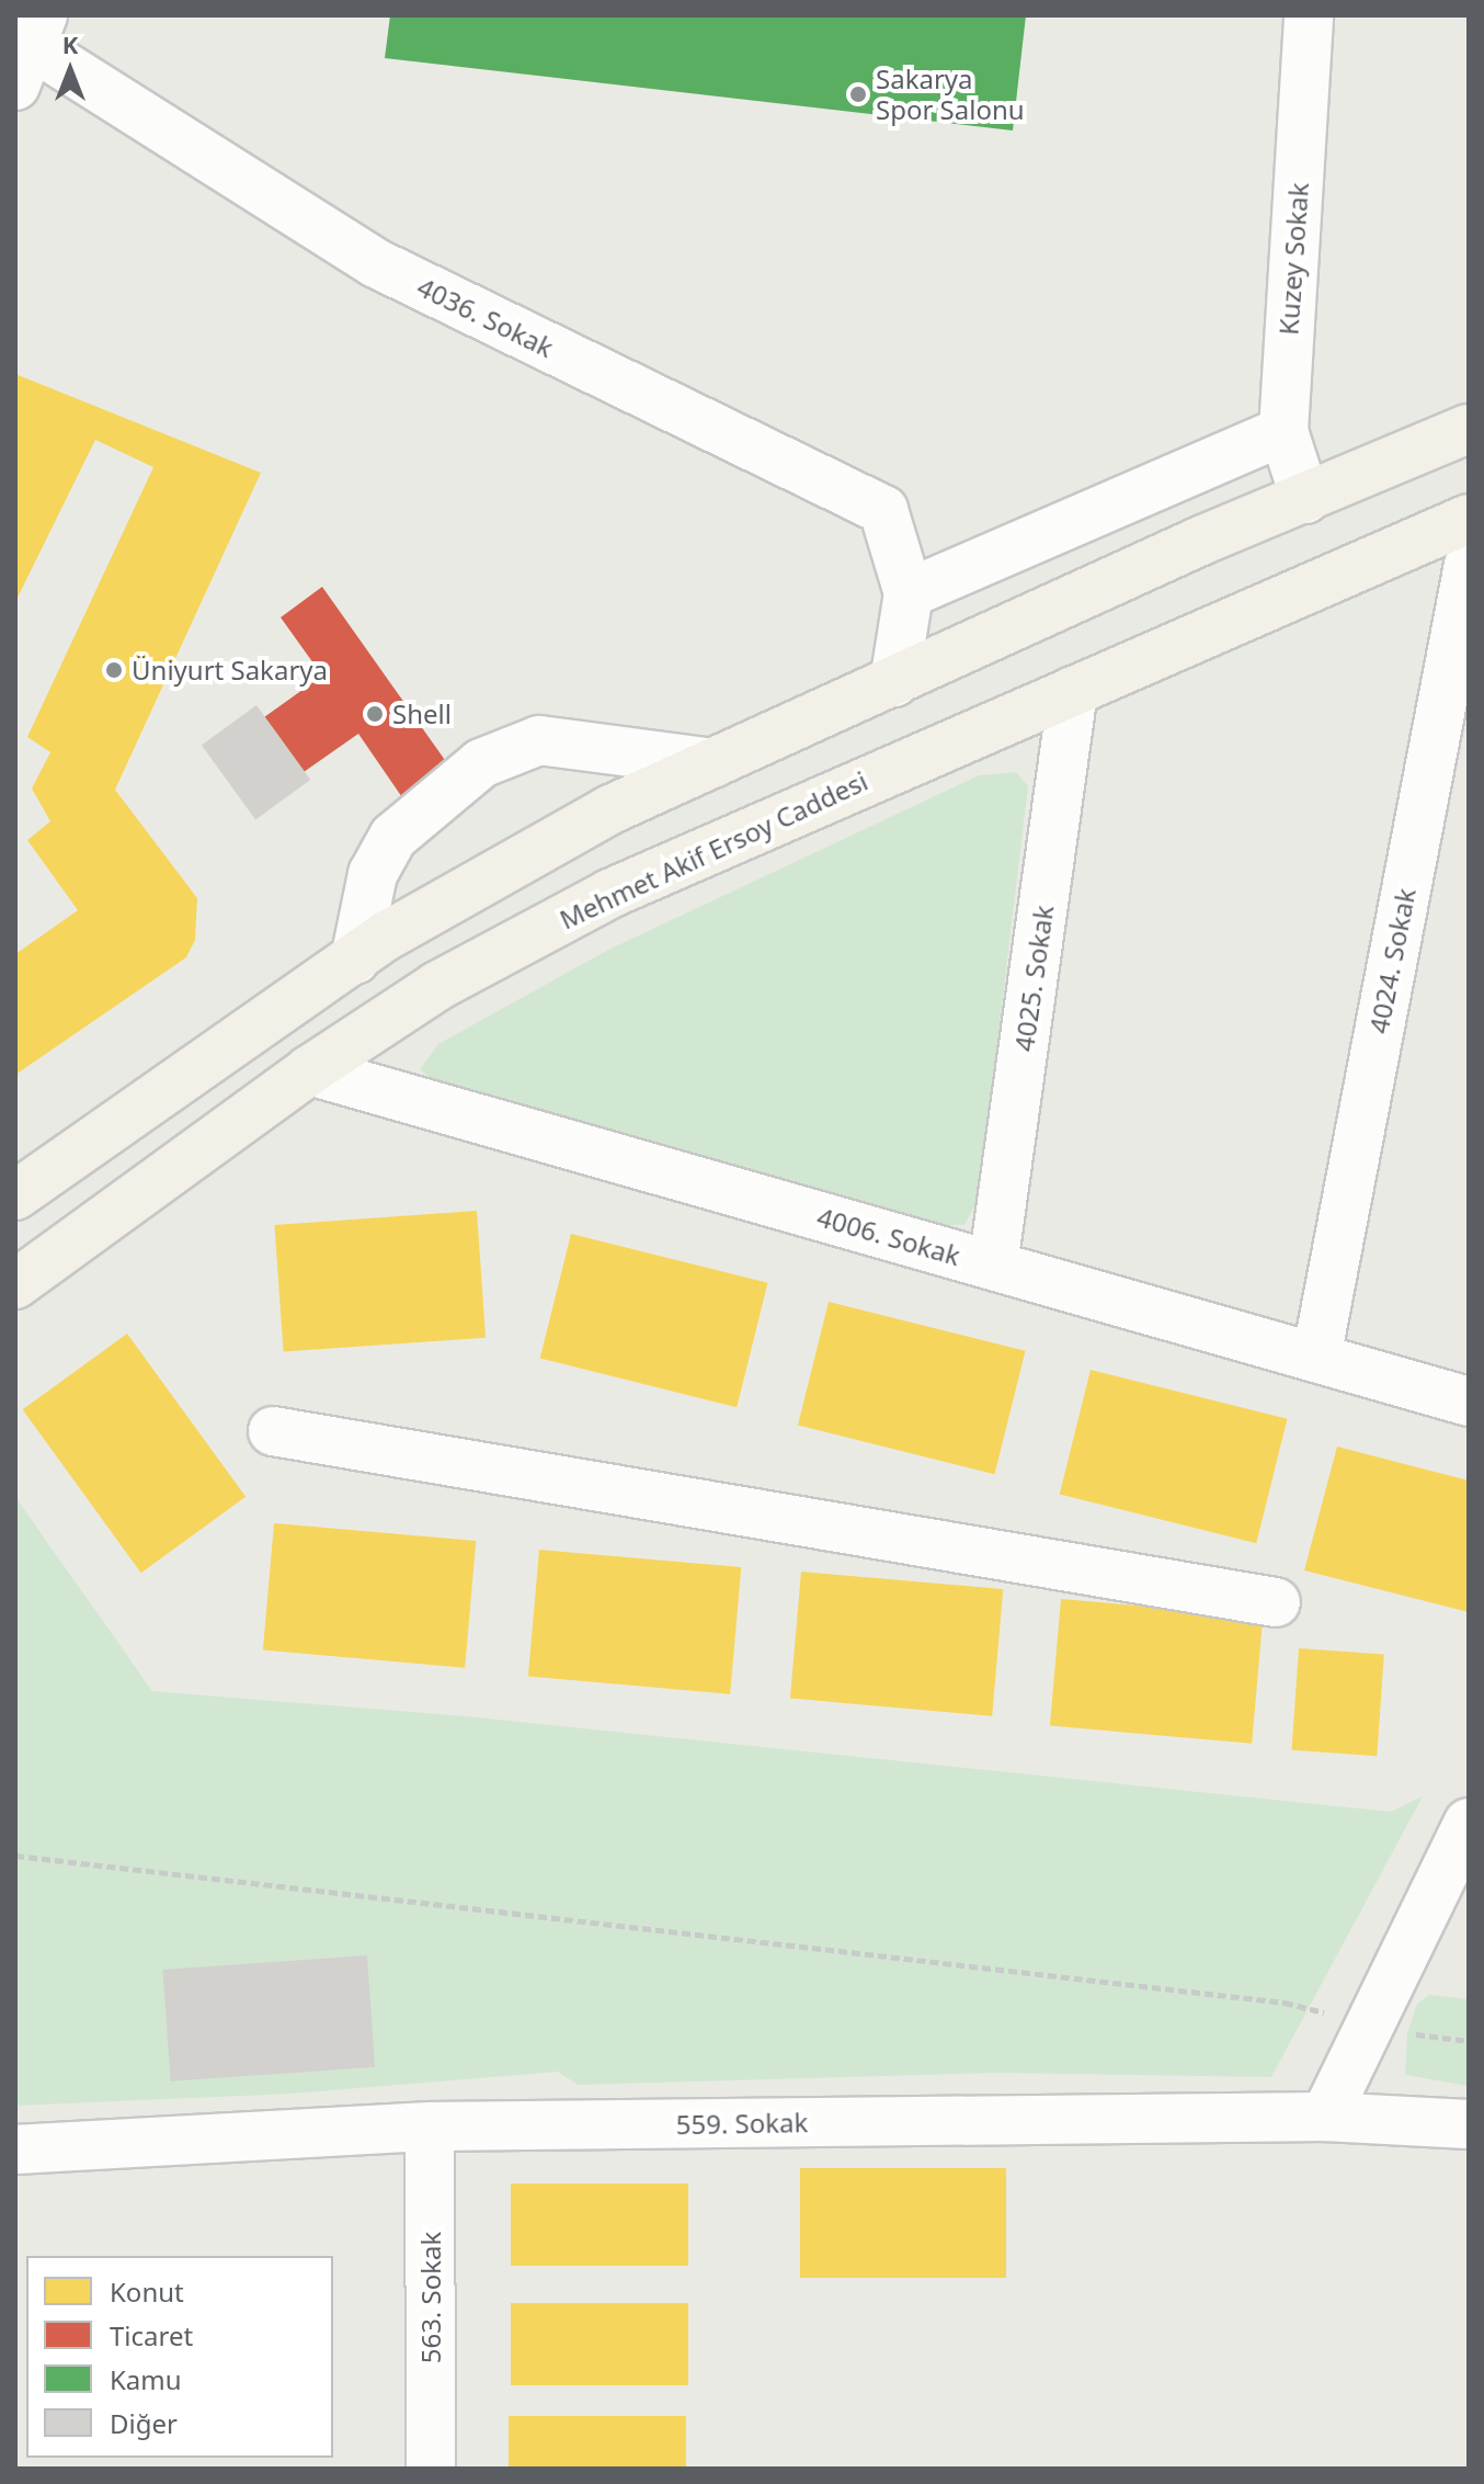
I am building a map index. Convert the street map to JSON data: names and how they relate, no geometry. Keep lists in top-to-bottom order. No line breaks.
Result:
{"streets":{"main road":["Mehmet Akif Ersoy Caddesi"],"street":["Kuzey Sokak","4036. Sokak","4024. Sokak","4025. Sokak","4006. Sokak","559. Sokak","563. Sokak"]},"crossings":[["Mehmet Akif Ersoy Caddesi","4025. Sokak"],["Mehmet Akif Ersoy Caddesi","4006. Sokak"],["4024. Sokak","4006. Sokak"],["4025. Sokak","4006. Sokak"],["559. Sokak","563. Sokak"]],"places":["Sakarya Spor Salonu","Üniyurt Sakarya","Shell"],"legend":["Konut","Ticaret","Kamu","Diğer"],"north":"top"}
